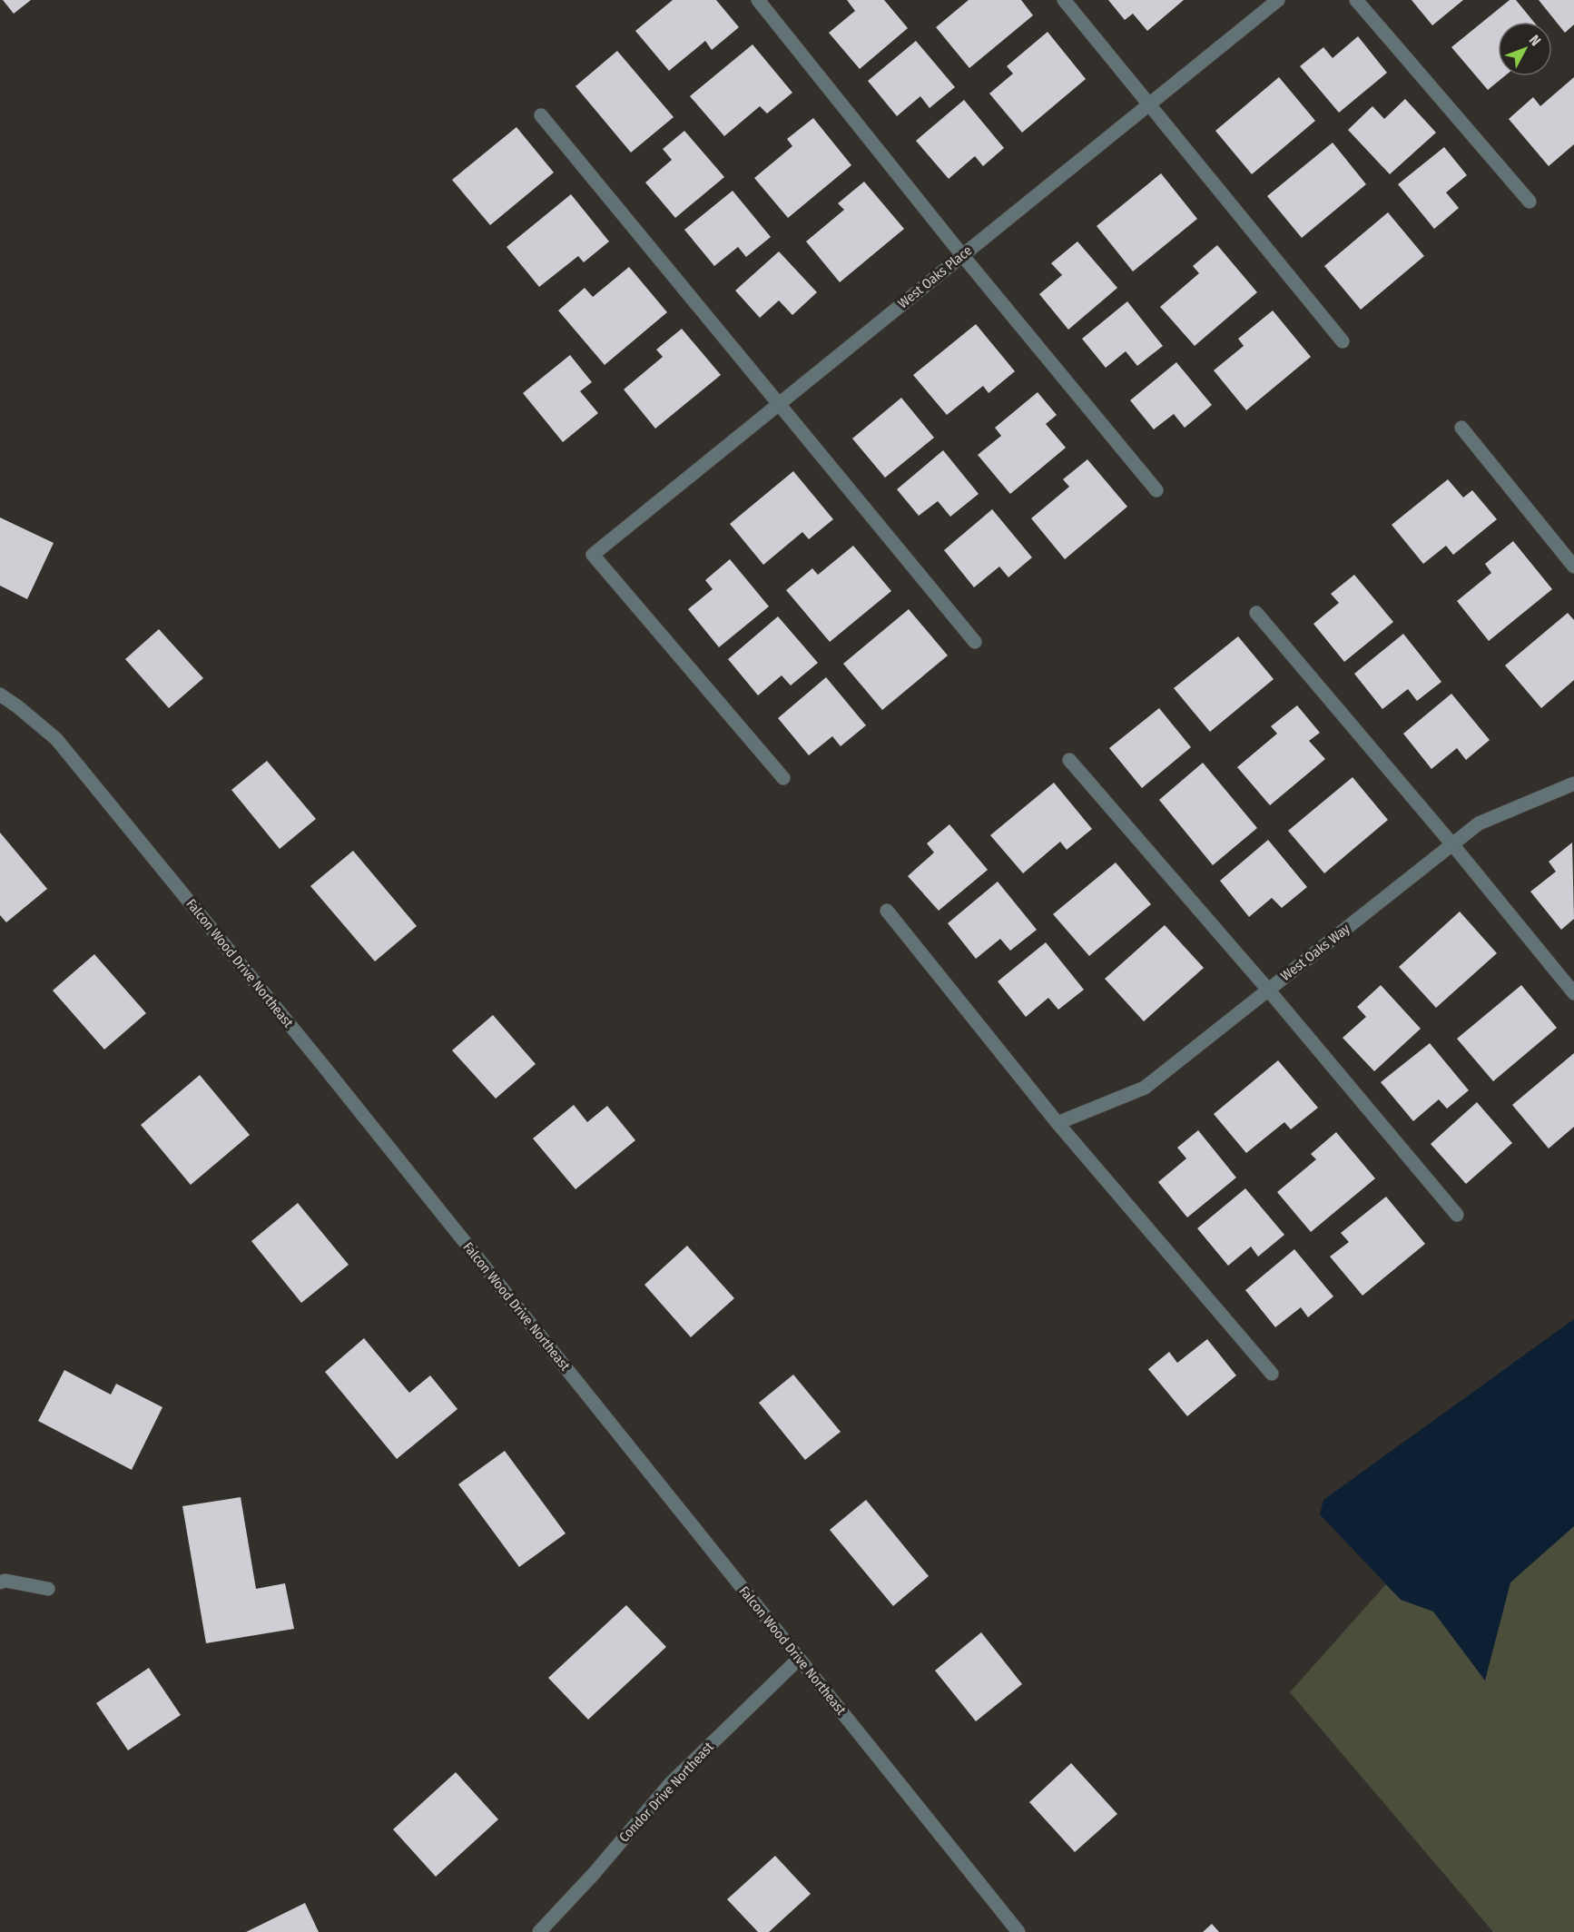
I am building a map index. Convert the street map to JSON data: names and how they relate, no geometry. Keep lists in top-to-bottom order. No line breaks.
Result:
{"streets":{"street":["West Oaks Place","West Oaks Way","Falcon Wood Drive Northeast","Condor Drive Northeast"]},"crossings":[["Falcon Wood Drive Northeast","Condor Drive Northeast"]],"north":"top right"}
